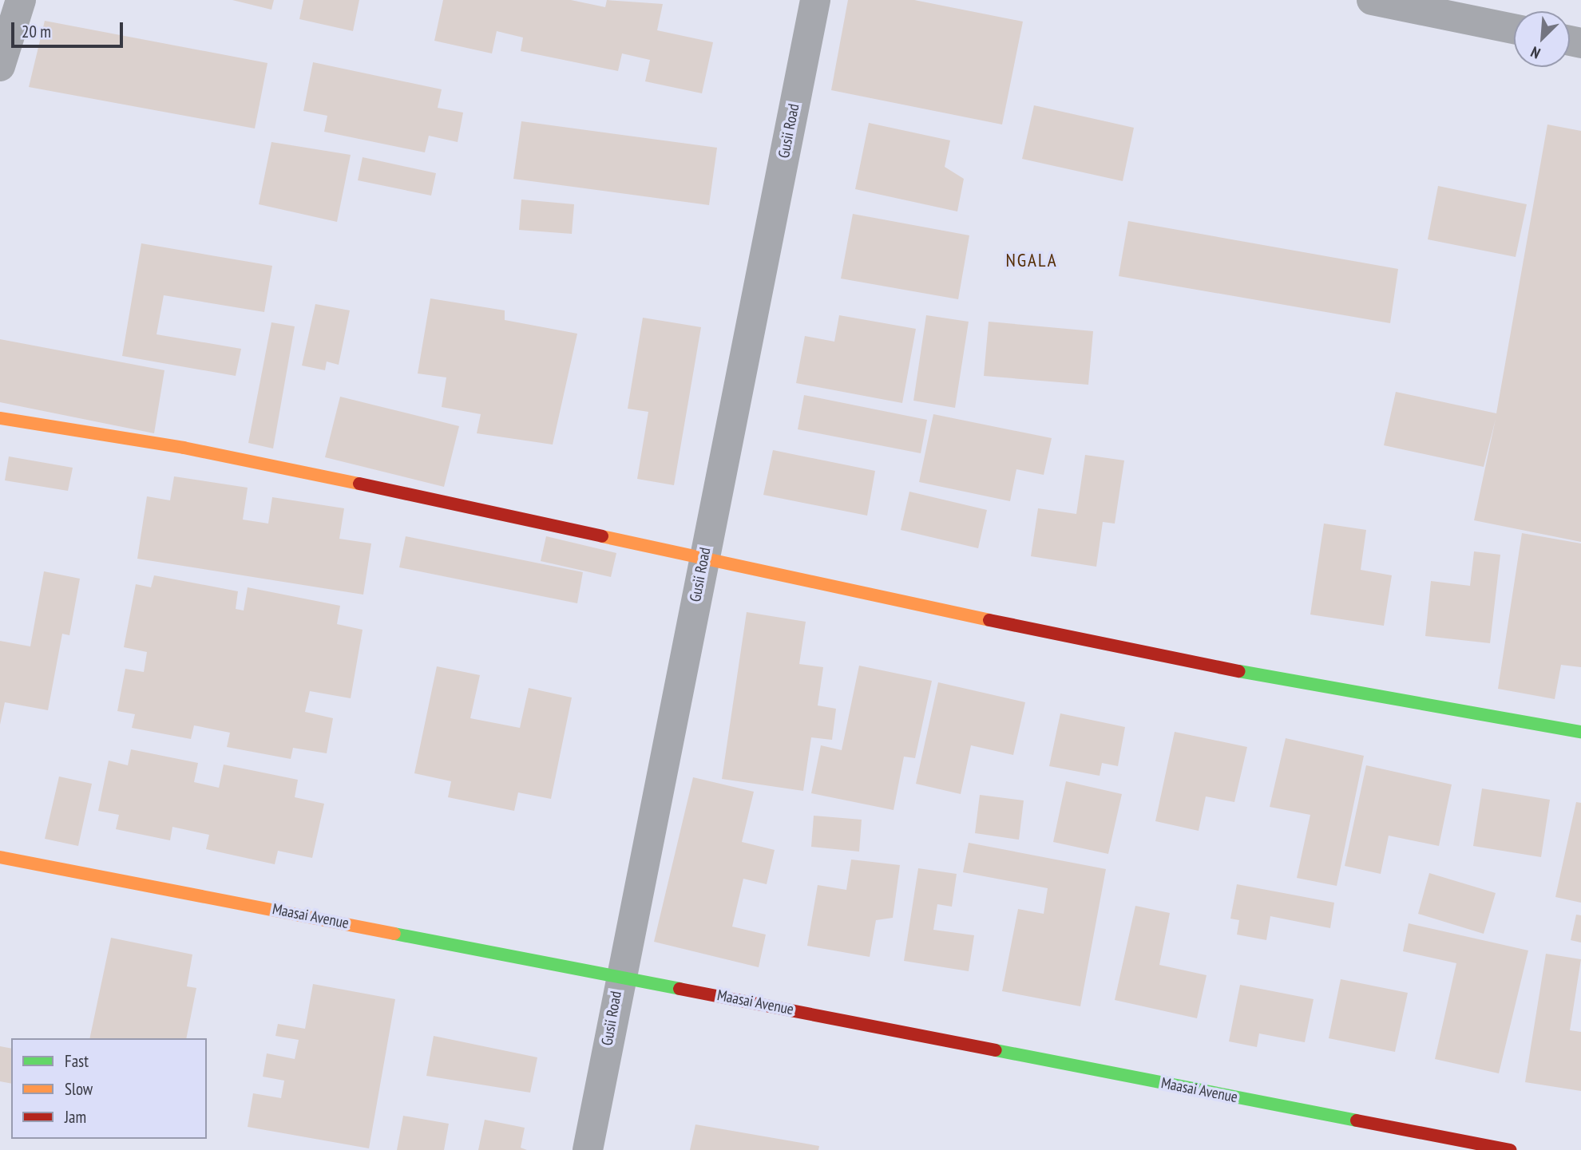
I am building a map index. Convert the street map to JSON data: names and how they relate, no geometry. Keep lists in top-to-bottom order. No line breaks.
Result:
{"streets":{"street":["Gusii Road","Maasai Avenue"]},"crossings":[["Gusii Road","Maasai Avenue"]],"districts":["NGALA"],"legend":["Fast","Slow","Jam"],"scale_bar":"20 m","north":"bottom left"}
